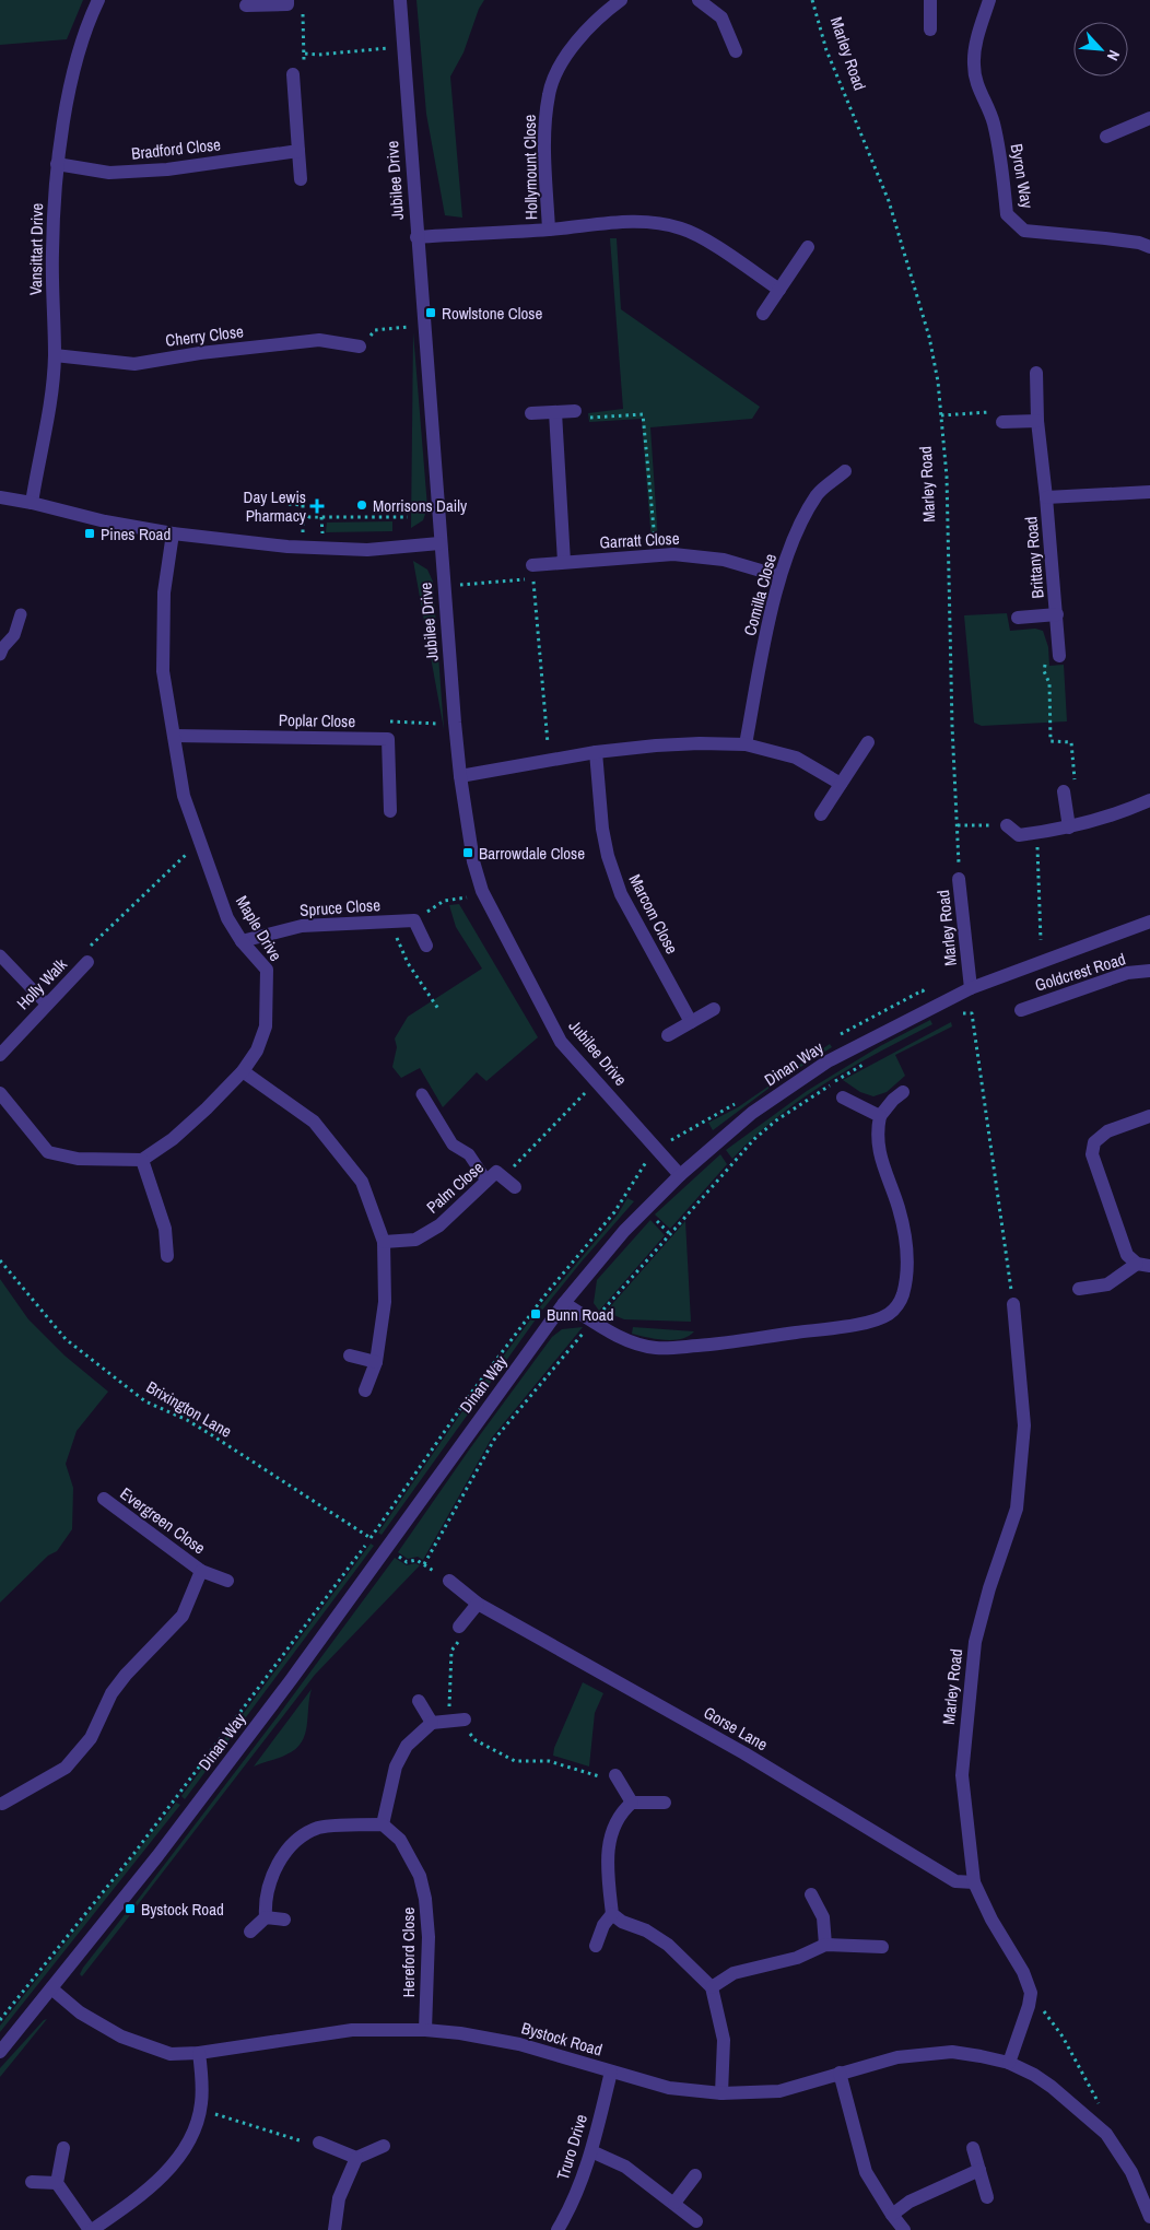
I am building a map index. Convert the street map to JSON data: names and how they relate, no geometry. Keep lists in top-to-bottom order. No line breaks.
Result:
{"streets":{"street":["Marley Road","Bradford Close","Hollymount Close","Byron Way","Jubilee Drive","Vansittart Drive","Cherry Close","Garratt Close","Brittany Road","Comilla Close","Poplar Close","Spruce Close","Marcom Close","Maple Drive","Goldcrest Road","Holly Walk","Dinan Way","Palm Close","Evergreen Close","Gorse Lane","Hereford Close","Bystock Road","Truro Drive"],"path":["Brixington Lane"]},"crossings":[["Marley Road","Dinan Way"],["Marley Road","Gorse Lane"],["Bradford Close","Vansittart Drive"],["Jubilee Drive","Dinan Way"],["Vansittart Drive","Cherry Close"],["Garratt Close","Comilla Close"],["Poplar Close","Maple Drive"],["Spruce Close","Maple Drive"],["Dinan Way","Bystock Road"],["Hereford Close","Bystock Road"],["Bystock Road","Truro Drive"]],"places":{"transit":["Rowlstone Close","Pines Road","Barrowdale Close","Bunn Road","Bystock Road"],"other":["Morrisons Daily"],"health":["Day Lewis Pharmacy"]},"north":"bottom right"}
